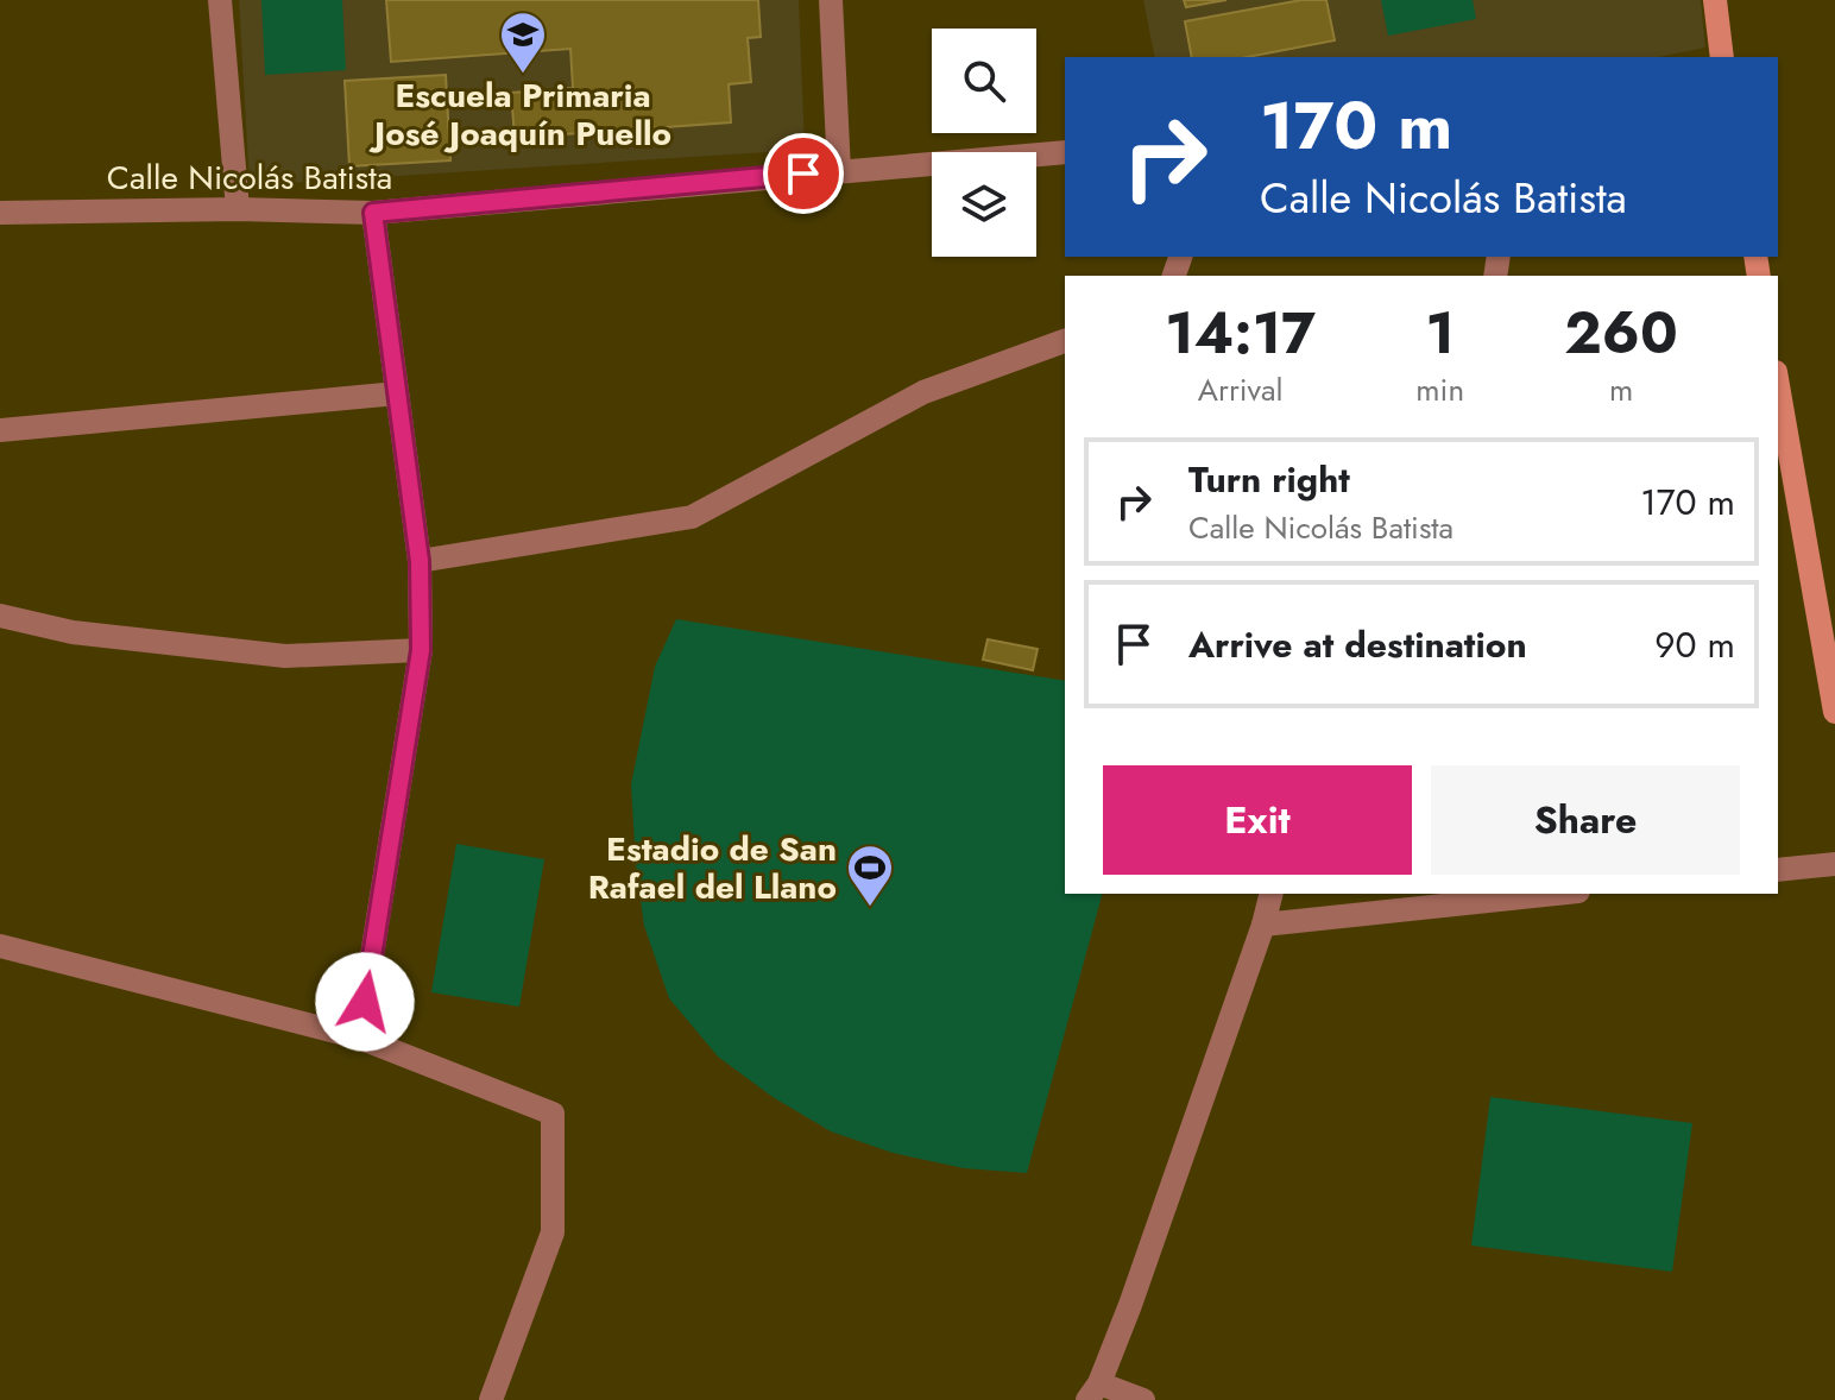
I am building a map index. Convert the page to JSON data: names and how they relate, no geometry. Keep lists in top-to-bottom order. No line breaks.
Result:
{"streets":{"street":["Calle Nicolás Batista"]},"places":{"school or university":["Escuela Primaria José Joaquín Puello"],"sports":["Estadio de San Rafael del Llano"]},"page":{"turn":["170 m","Calle Nicolás Batista"],"eta":["14:17","Arrival","1","min","260","m"],"list":[{"name":"Turn right","note":"Calle Nicolás Batista","value":"170 m"},{"name":"Arrive at destination","value":"90 m"}],"buttons":["Exit","Share"]}}
